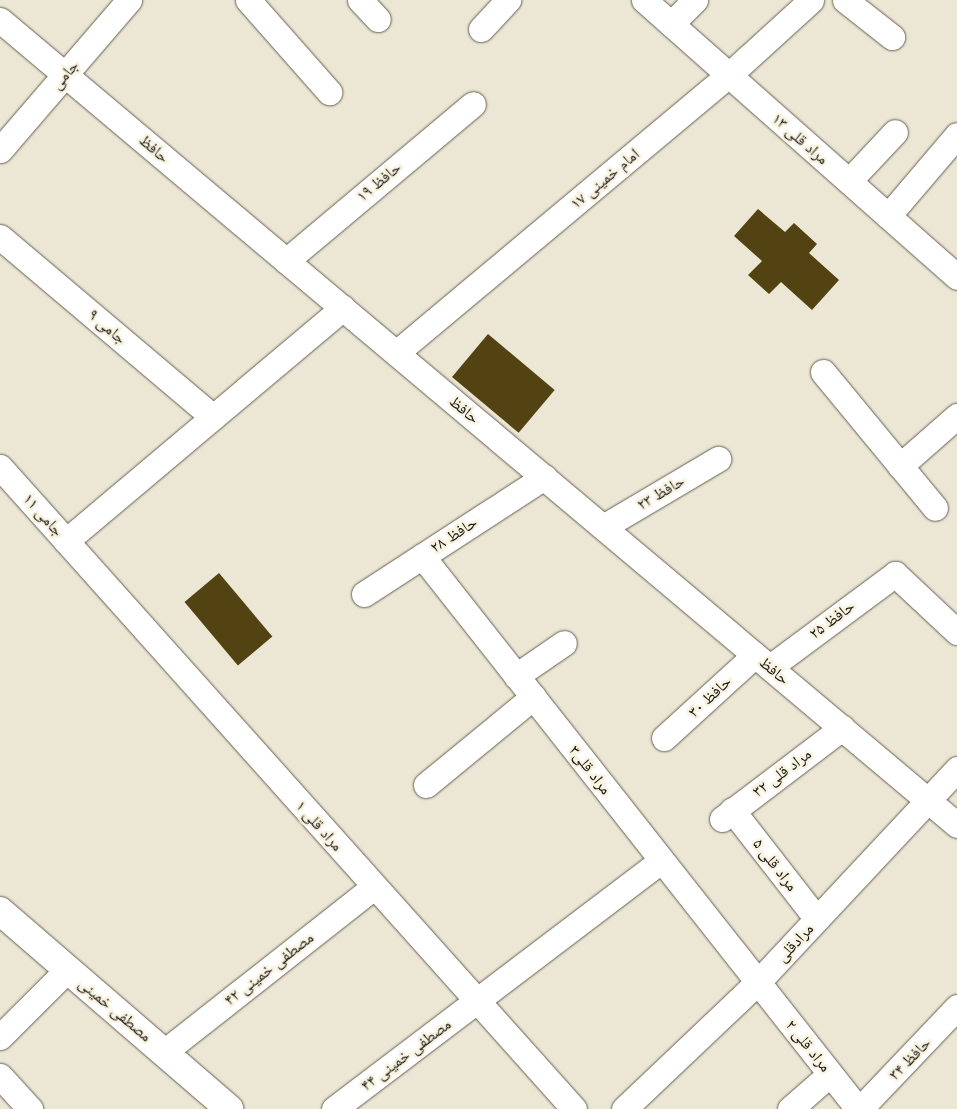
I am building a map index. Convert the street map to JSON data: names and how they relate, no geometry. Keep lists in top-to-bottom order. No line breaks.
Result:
{"streets":{"main road":["مصطفی خمینی"],"street":["جامی","مراد قلی ۱۳","حافظ","امام خمینی ۱۷","حافظ ۱۹","جامی ۹","حافظ ۲۳","جامی ۱۱","حافظ ۲۸","حافظ ۲۵","حافظ ۳۰","مراد قلی۳","مراد قلی ۳۲","مراد قلی ۱","مراد قلی ۵","مرادقلی","مصطفی خمینی ۴۲","مراد قلی ۲","مصطفی خمینی ۴۴","حافظ ۳۴"]},"crossings":[["جامی","حافظ"],["مراد قلی ۱۳","امام خمینی ۱۷"],["حافظ","امام خمینی ۱۷"],["حافظ","حافظ ۱۹"],["حافظ","حافظ ۲۳"],["حافظ","حافظ ۲۸"],["حافظ","حافظ ۲۵"],["حافظ","حافظ ۳۰"],["حافظ","مراد قلی ۳۲"],["حافظ","مرادقلی"],["جامی ۱۱","مراد قلی ۱"],["حافظ ۲۸","مراد قلی۳"],["حافظ ۲۵","حافظ ۳۰"],["مراد قلی۳","مرادقلی"],["مراد قلی۳","مراد قلی ۲"],["مراد قلی۳","مصطفی خمینی ۴۴"],["مراد قلی ۳۲","مراد قلی ۵"],["مراد قلی ۱","مصطفی خمینی ۴۲"],["مراد قلی ۱","مصطفی خمینی ۴۴"],["مراد قلی ۵","مرادقلی"],["مرادقلی","مراد قلی ۲"],["مصطفی خمینی ۴۲","مصطفی خمینی"],["مراد قلی ۲","حافظ ۳۴"]]}
